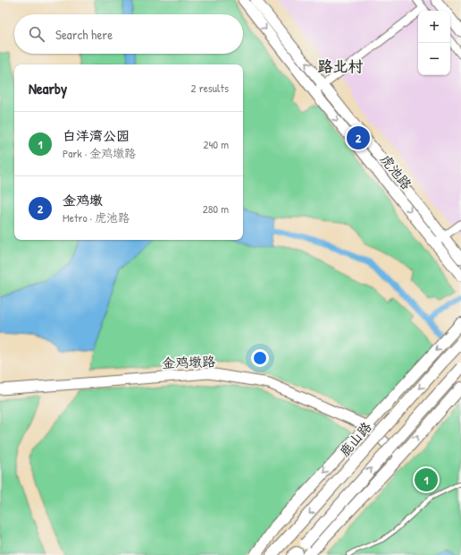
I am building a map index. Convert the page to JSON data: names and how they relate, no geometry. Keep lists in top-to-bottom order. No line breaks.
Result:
{"streets":{"main road":["虎池路","金鸡墩路","鹿山路"]},"districts":["路北村"],"page":{"map_buttons":["+","−"],"search":"Search here","heading":["Nearby","2 results"],"list":[{"mark":"1","name":"白洋湾公园","note":"Park · 金鸡墩路","value":"240 m"},{"mark":"2","name":"金鸡墩","note":"Metro · 虎池路","value":"280 m"}],"pins":["2","1"]}}
